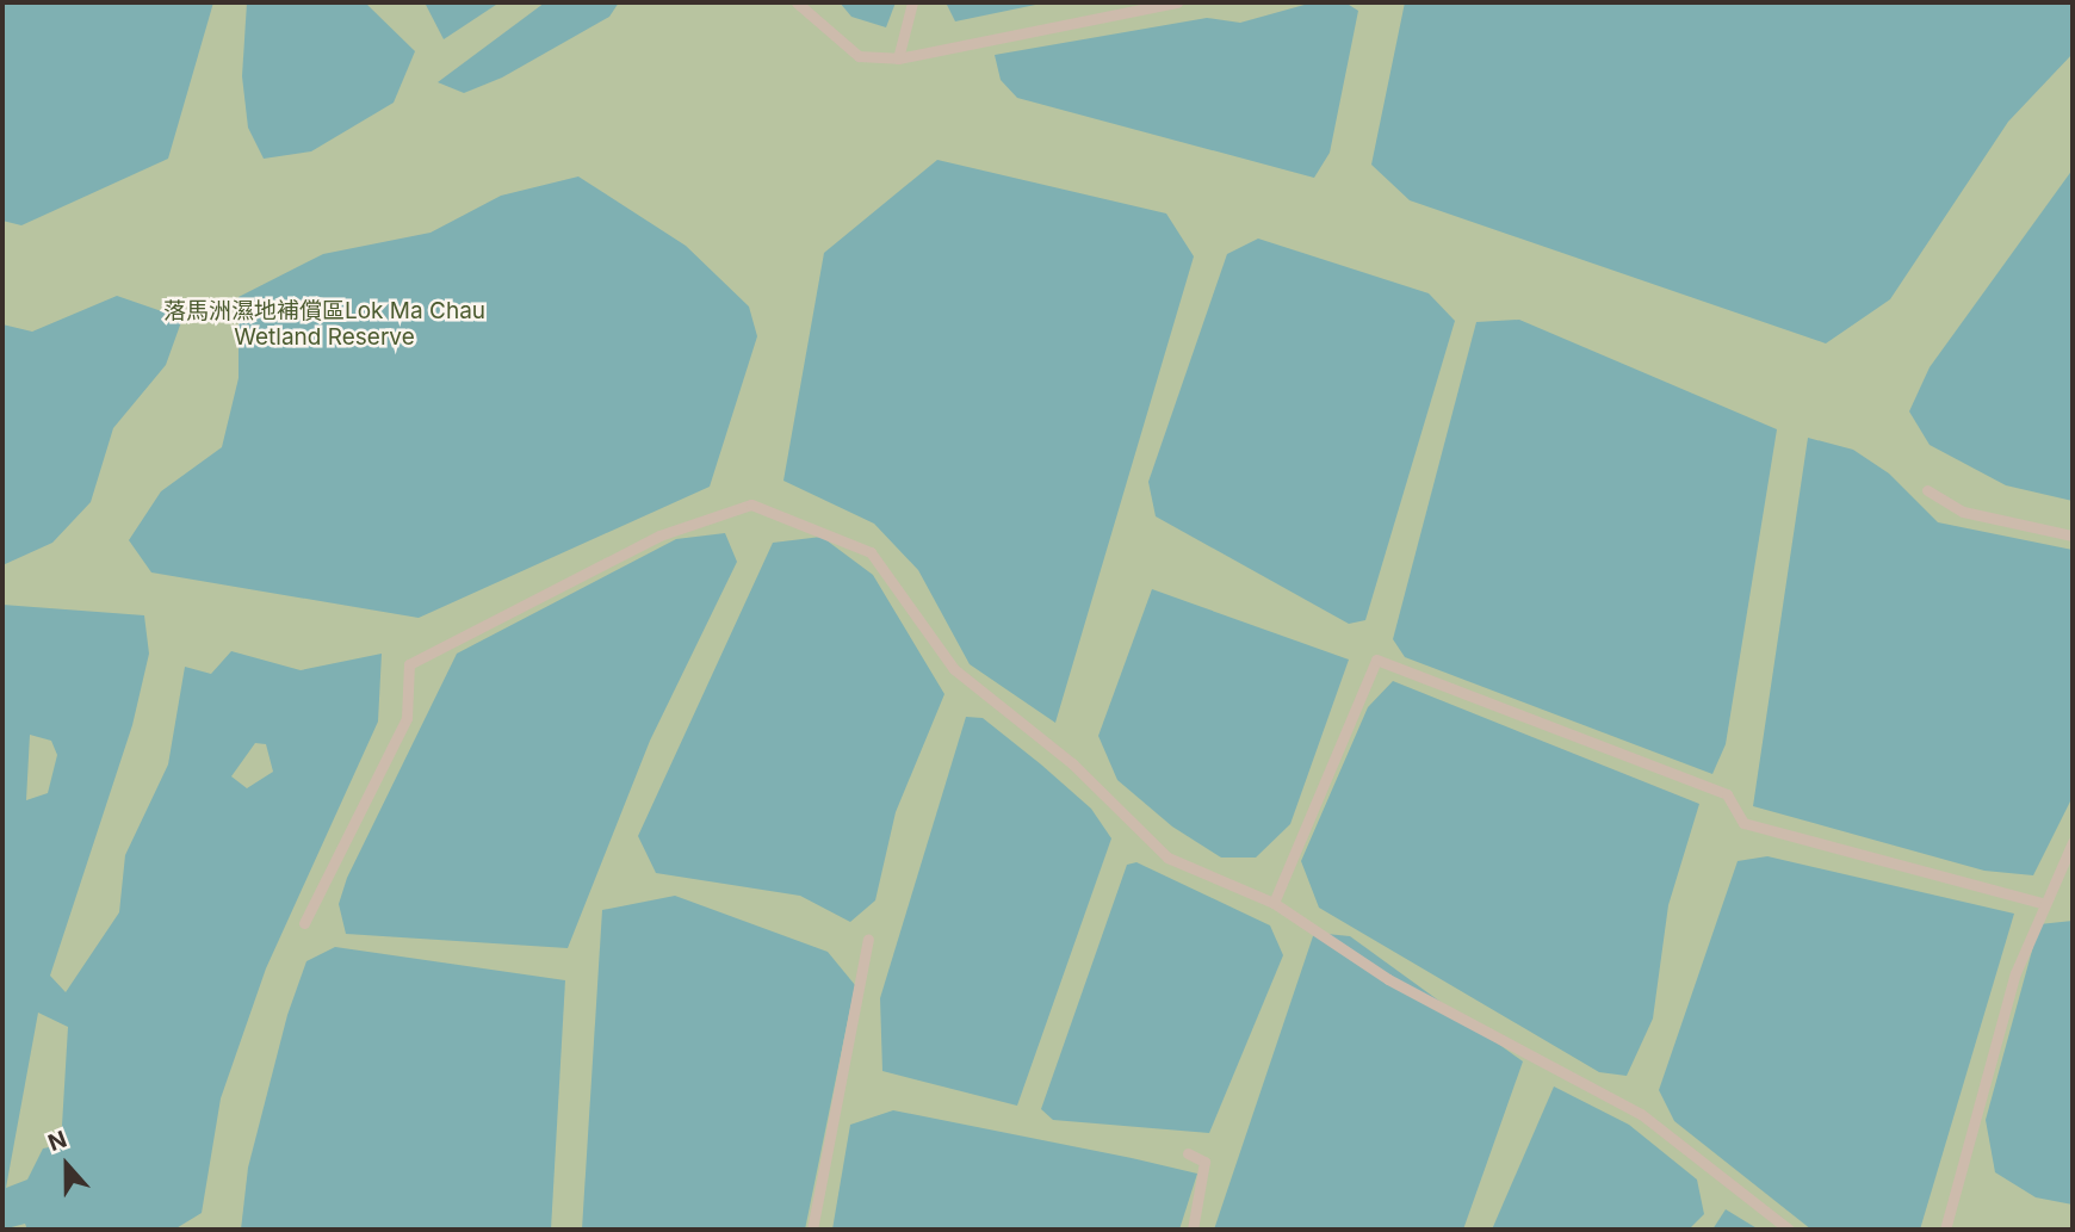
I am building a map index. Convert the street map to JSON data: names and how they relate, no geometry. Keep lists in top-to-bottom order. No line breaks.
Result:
{"parks":["落馬洲濕地補償區Lok Ma Chau Wetland Reserve"],"north":"top"}
